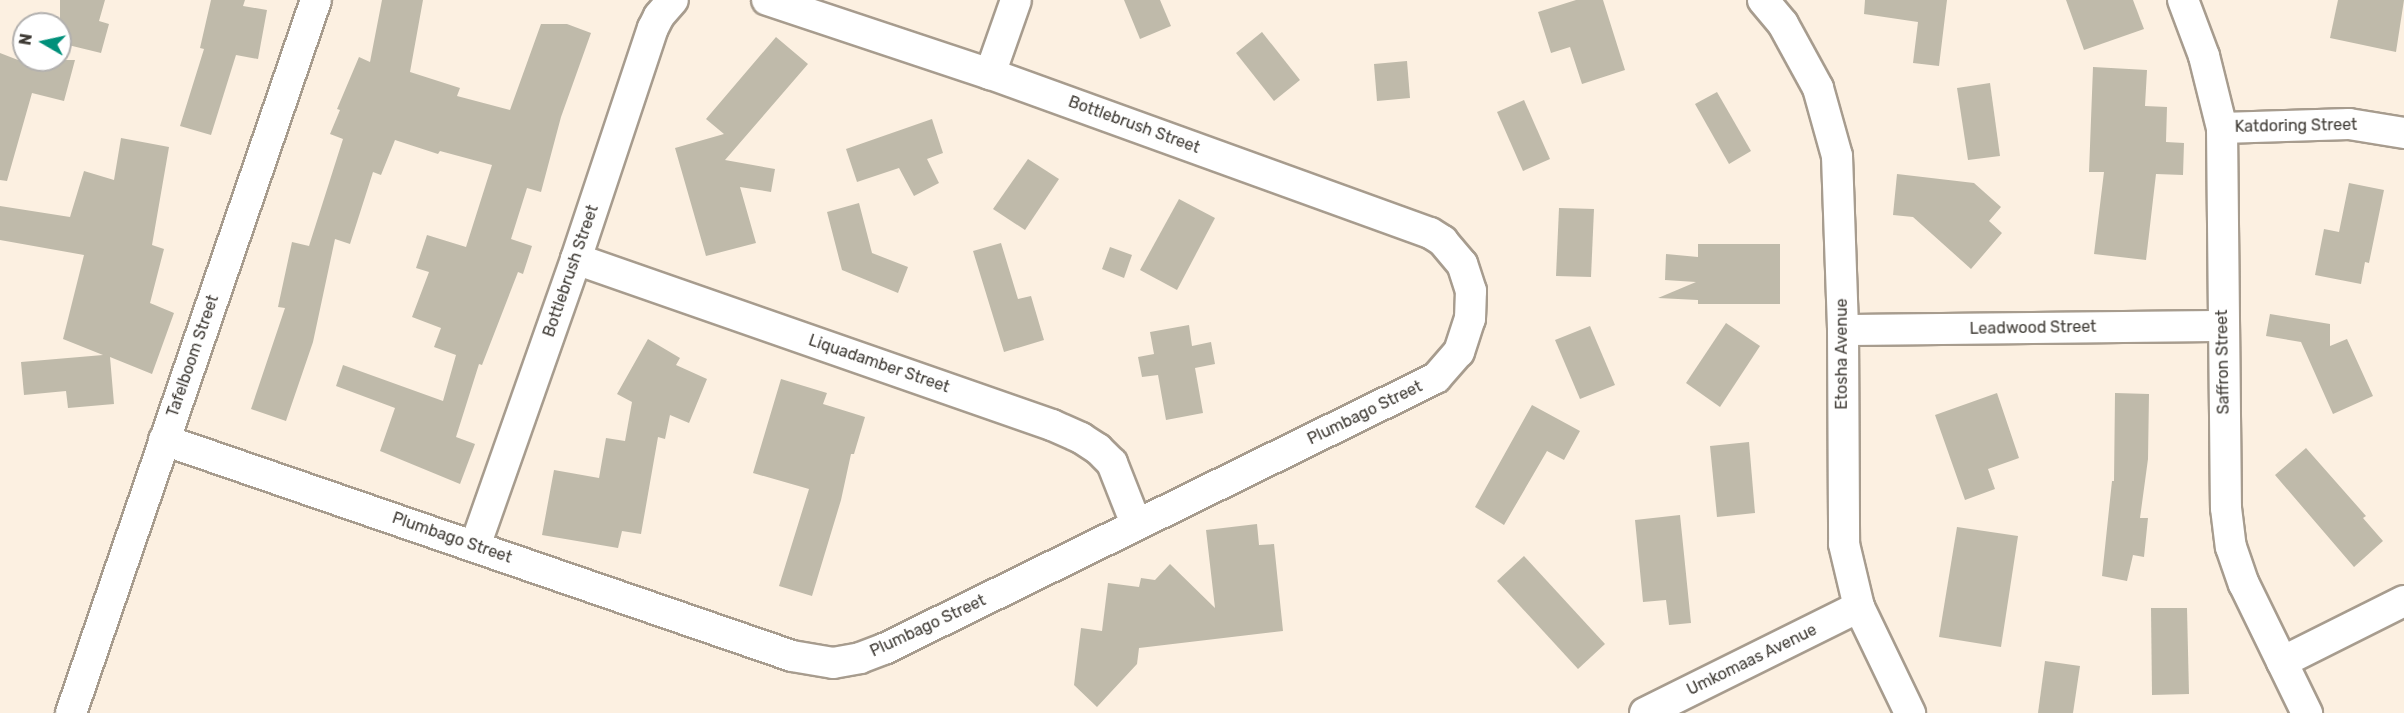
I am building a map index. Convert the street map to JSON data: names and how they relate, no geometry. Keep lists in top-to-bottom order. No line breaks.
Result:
{"streets":{"street":["Bottlebrush Street","Katdoring Street","Leadwood Street","Etosha Avenue","Tafelboom Street","Saffron Street","Liquadamber Street","Plumbago Street","Umkomaas Avenue"]},"crossings":[["Bottlebrush Street","Liquadamber Street"],["Bottlebrush Street","Plumbago Street"],["Katdoring Street","Saffron Street"],["Leadwood Street","Etosha Avenue"],["Leadwood Street","Saffron Street"],["Etosha Avenue","Umkomaas Avenue"],["Tafelboom Street","Plumbago Street"],["Liquadamber Street","Plumbago Street"]],"north":"left"}
